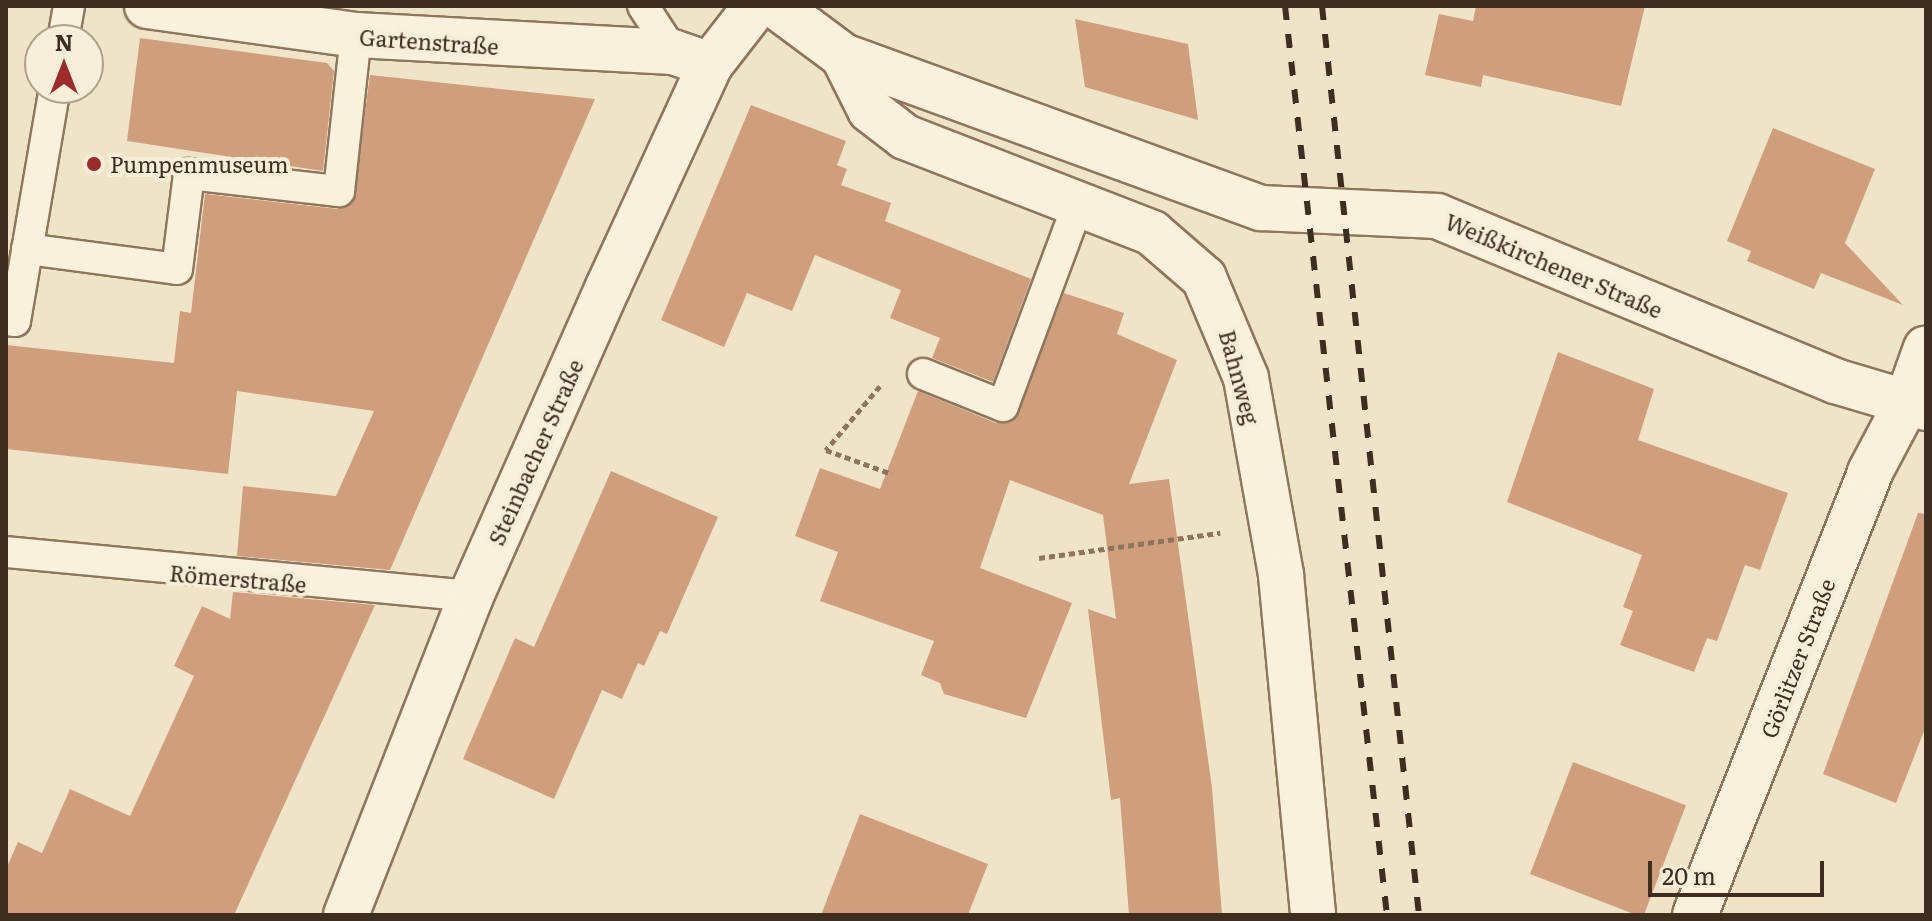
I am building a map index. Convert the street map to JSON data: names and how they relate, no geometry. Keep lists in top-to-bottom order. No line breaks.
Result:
{"streets":{"street":["Gartenstraße","Weißkirchener Straße","Bahnweg","Steinbacher Straße","Görlitzer Straße"],"lane":["Römerstraße"]},"crossings":[["Gartenstraße","Steinbacher Straße"],["Weißkirchener Straße","Bahnweg"],["Weißkirchener Straße","Görlitzer Straße"],["Steinbacher Straße","Römerstraße"]],"places":["Pumpenmuseum"],"scale_bar":"20 m","north":"top"}
